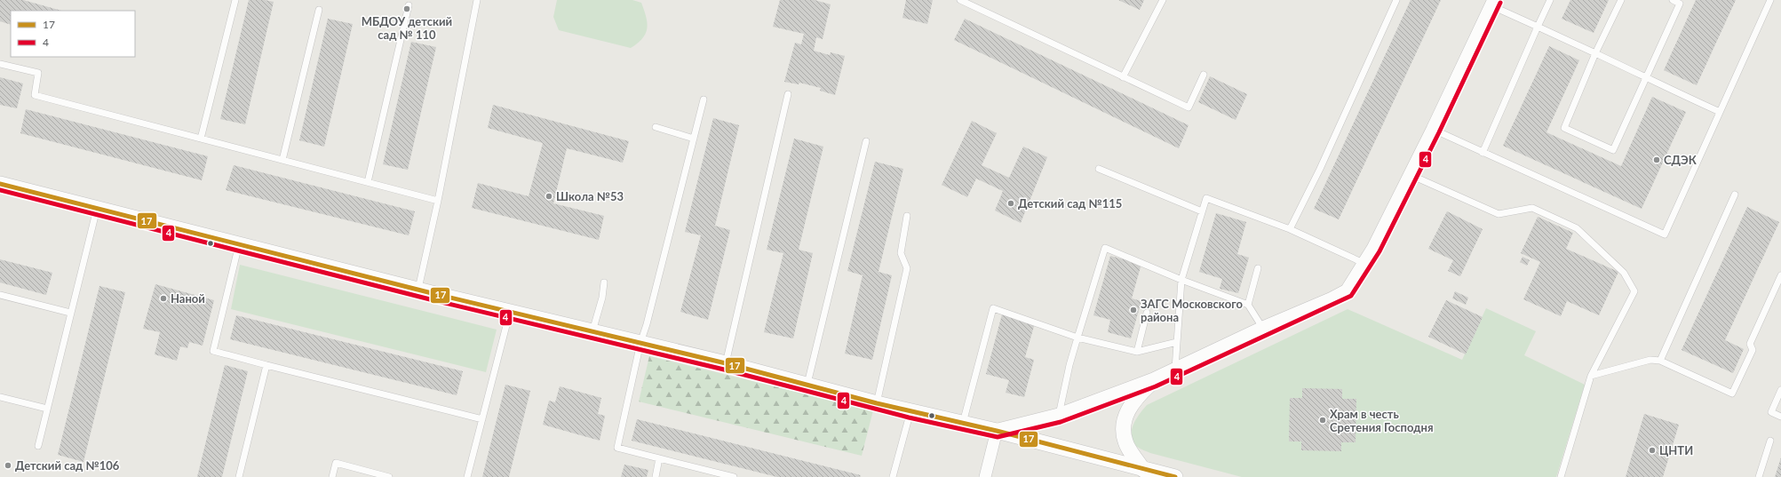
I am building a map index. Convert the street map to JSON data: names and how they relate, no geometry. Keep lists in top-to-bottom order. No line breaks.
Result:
{"places":["МБДОУ детский сад № 110","СДЭК","Школа №53","Детский сад №115","Наной","ЗАГС Московского района","Храм в честь Сретения Господня","ЦНТИ","Детский сад №106"],"lines":["transit line 4","transit line 17"],"legend":["17","4"]}
